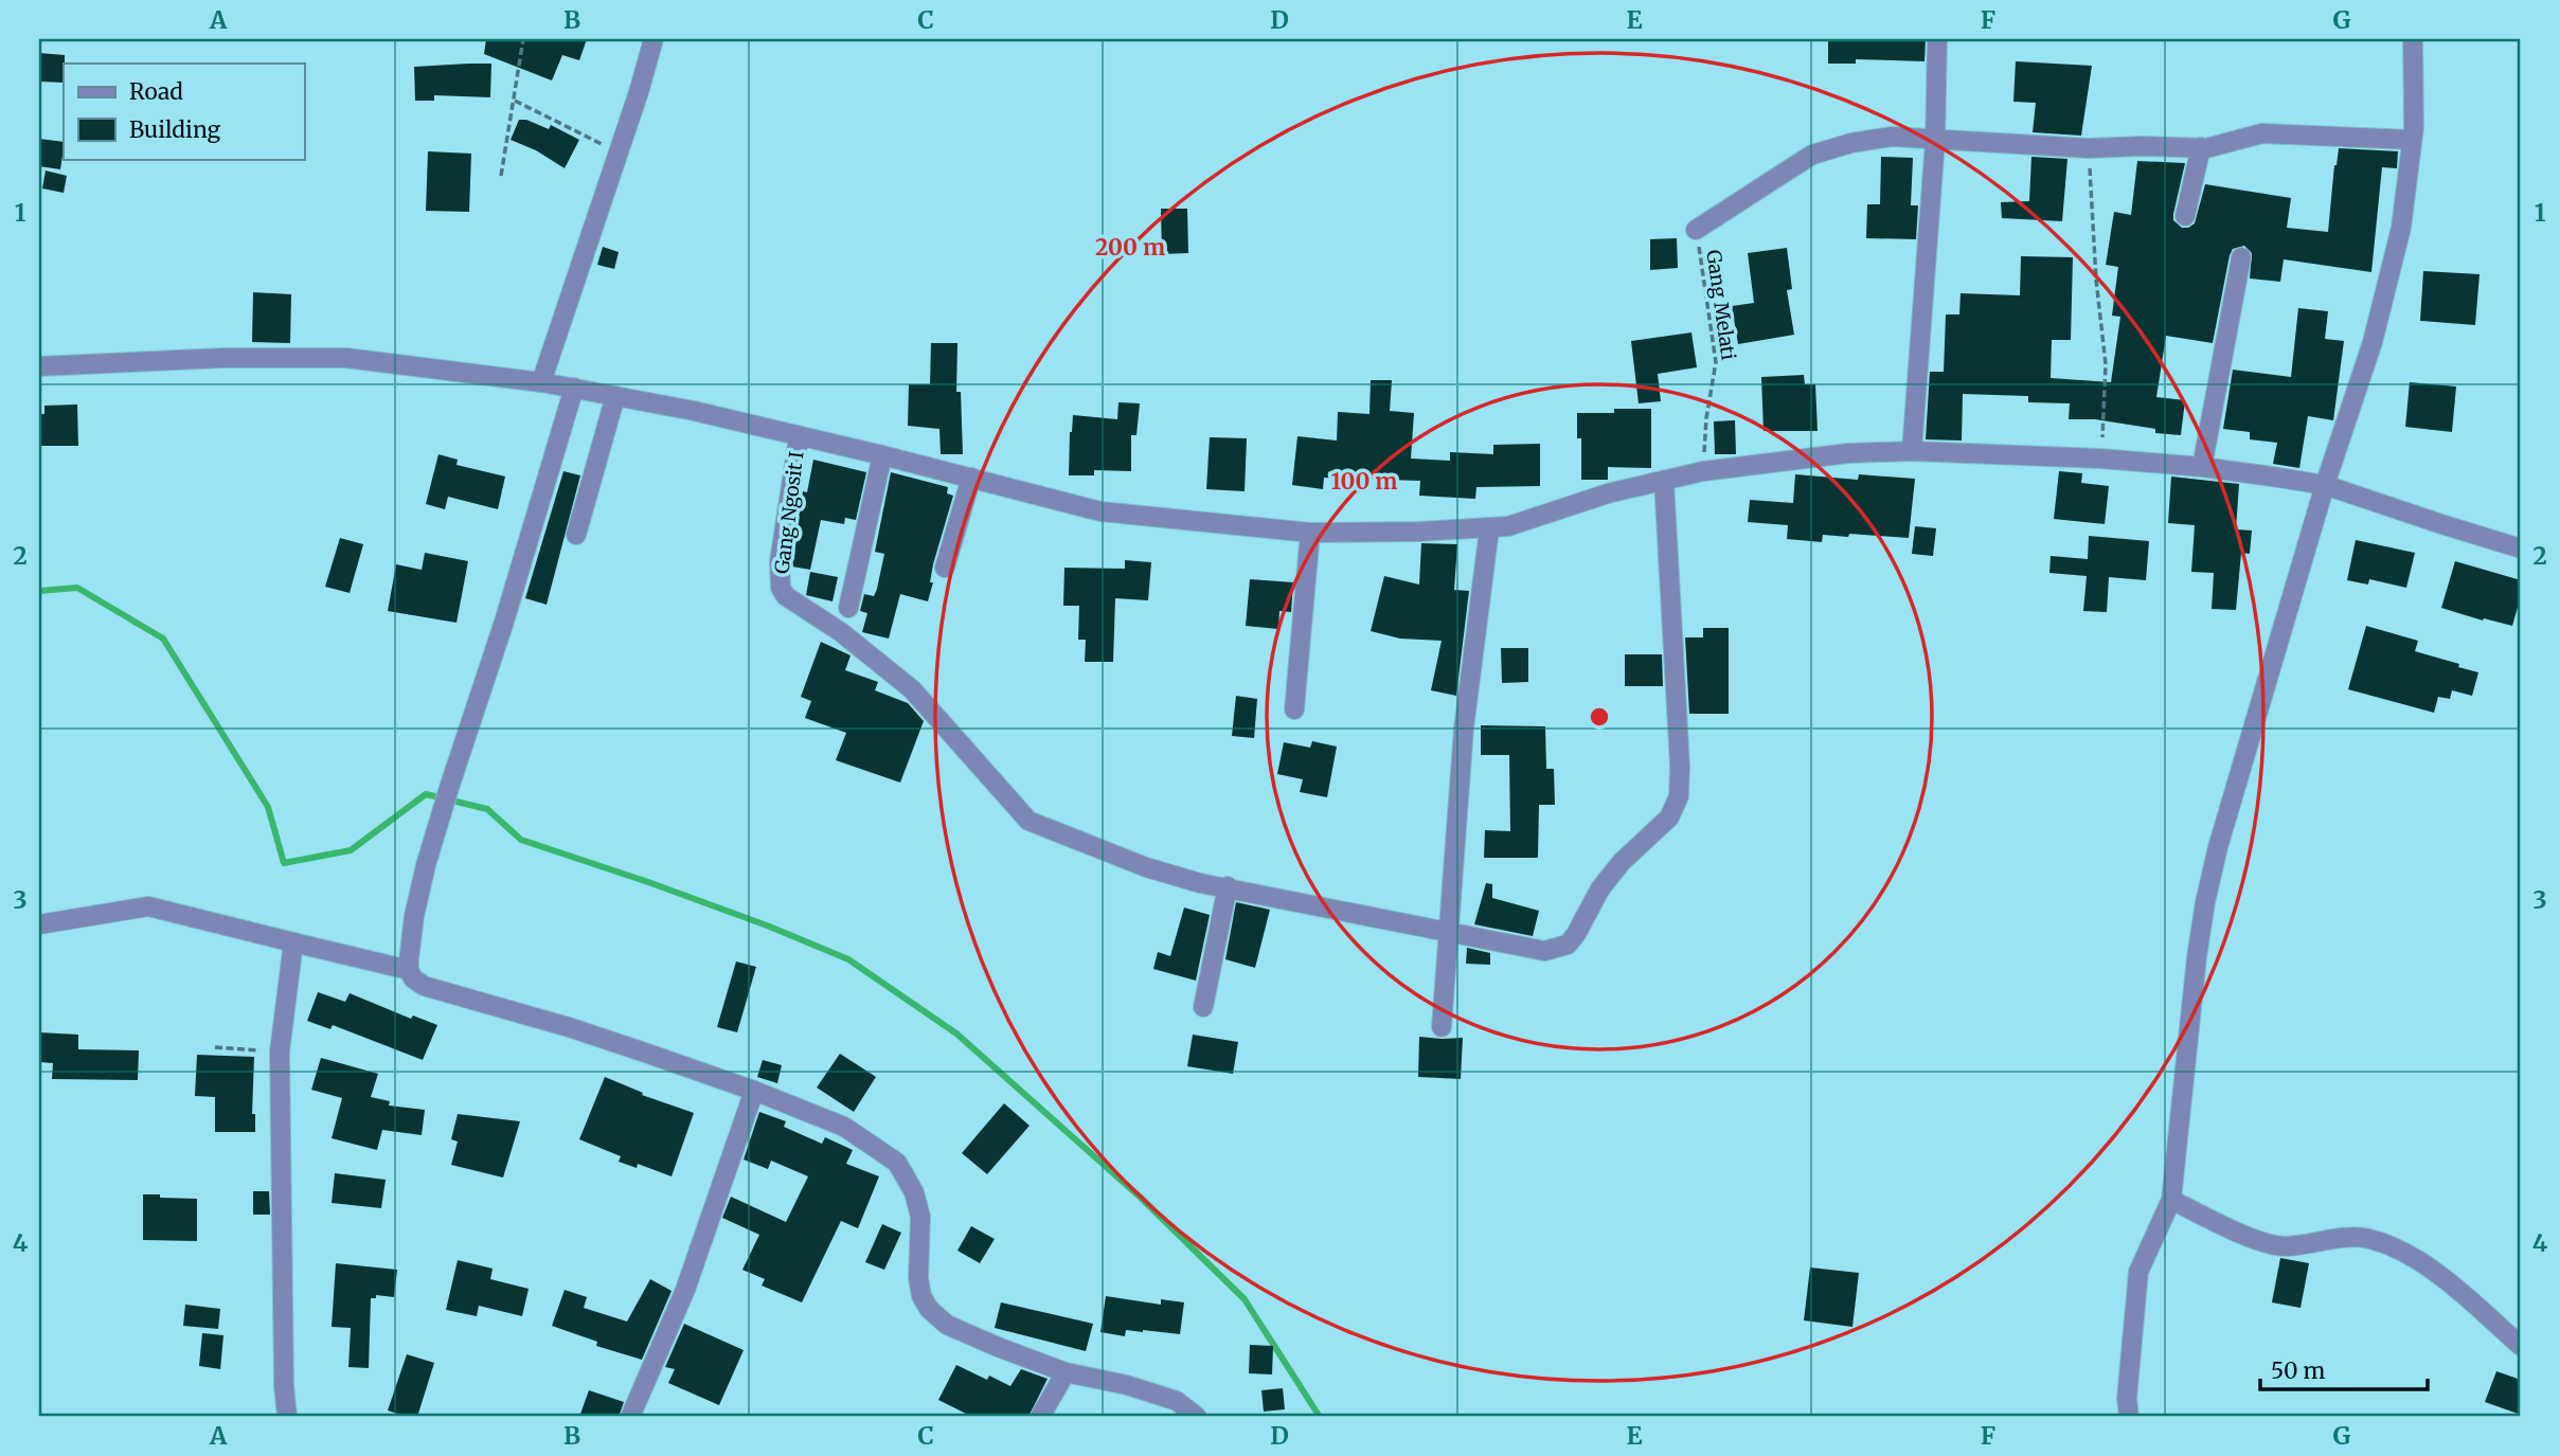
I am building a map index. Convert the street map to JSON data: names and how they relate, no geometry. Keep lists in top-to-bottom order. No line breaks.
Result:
{"streets":{"street":["Gang Ngosit I"],"path":["Gang Melati"]},"legend":["Road","Building"],"scale_bar":"50 m","grid":{"columns":["A","B","C","D","E","F","G"],"rows":["1","2","3","4"]},"rings":["200 m","100 m"]}
